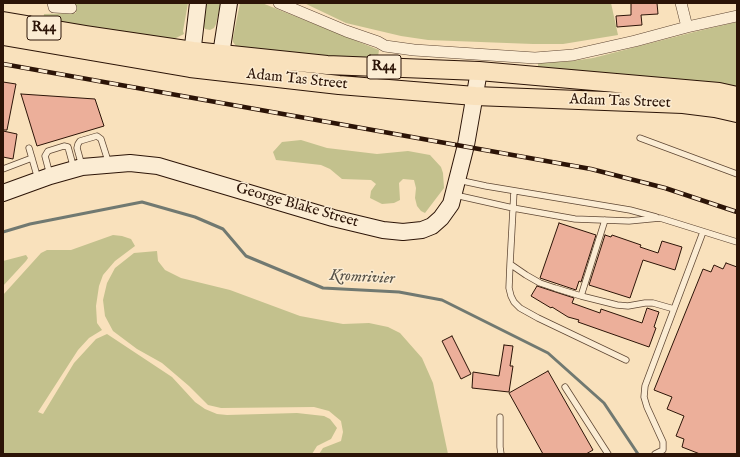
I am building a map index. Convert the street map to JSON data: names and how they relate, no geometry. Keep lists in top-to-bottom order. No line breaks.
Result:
{"streets":{"main road":["R44","Adam Tas Street"],"street":["George Blake Street"]},"crossings":[["Adam Tas Street","George Blake Street"]],"water":["Kromrivier"]}
